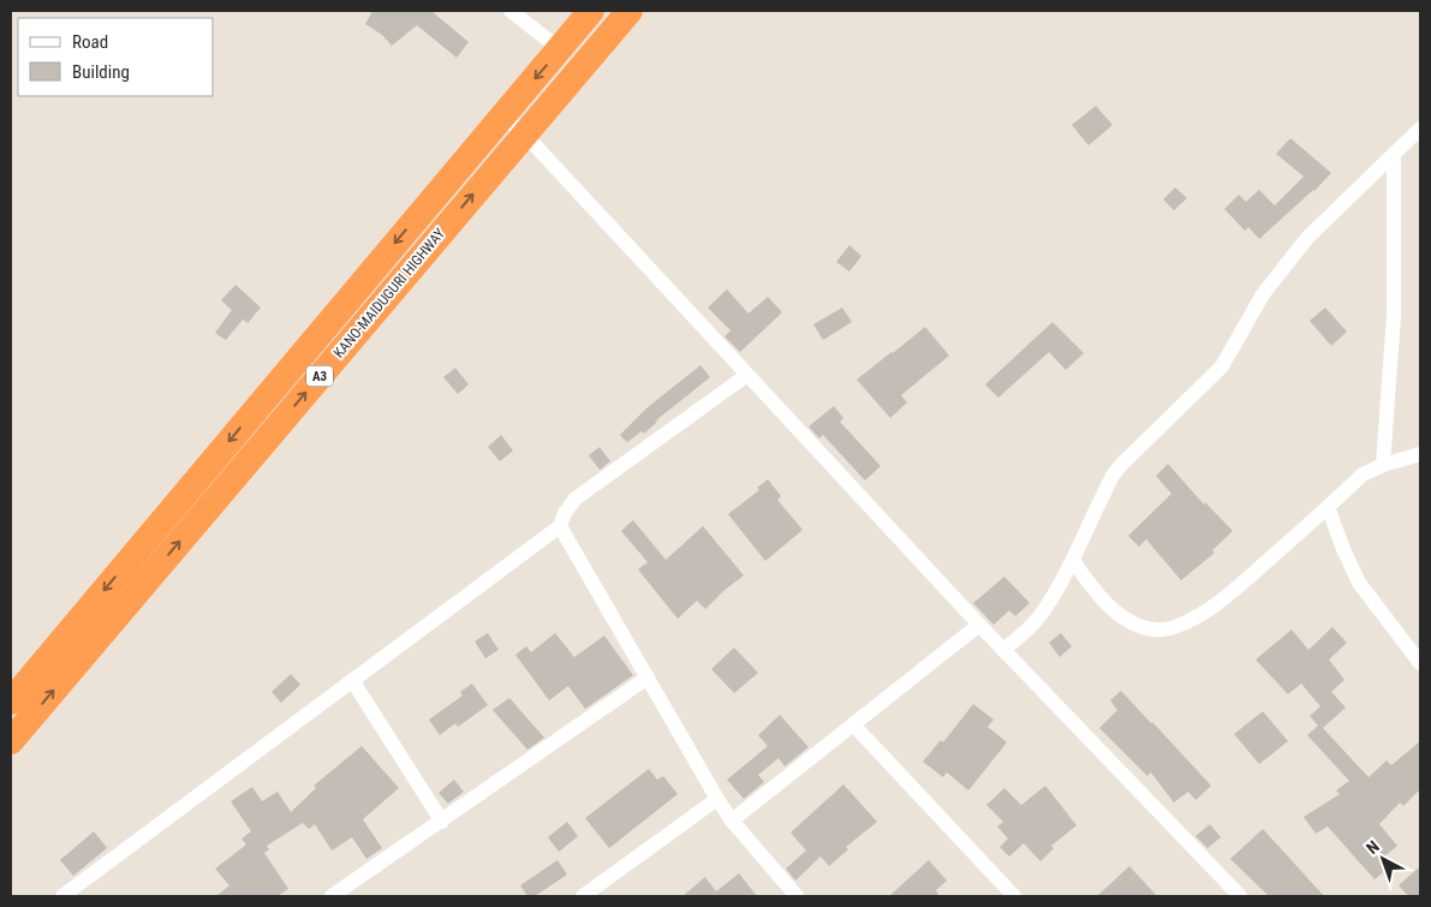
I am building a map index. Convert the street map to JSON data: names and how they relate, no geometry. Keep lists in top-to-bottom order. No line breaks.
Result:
{"streets":{"highway":["KANO-MAIDUGURI HIGHWAY","A3"]},"legend":["Road","Building"],"north":"top left"}
